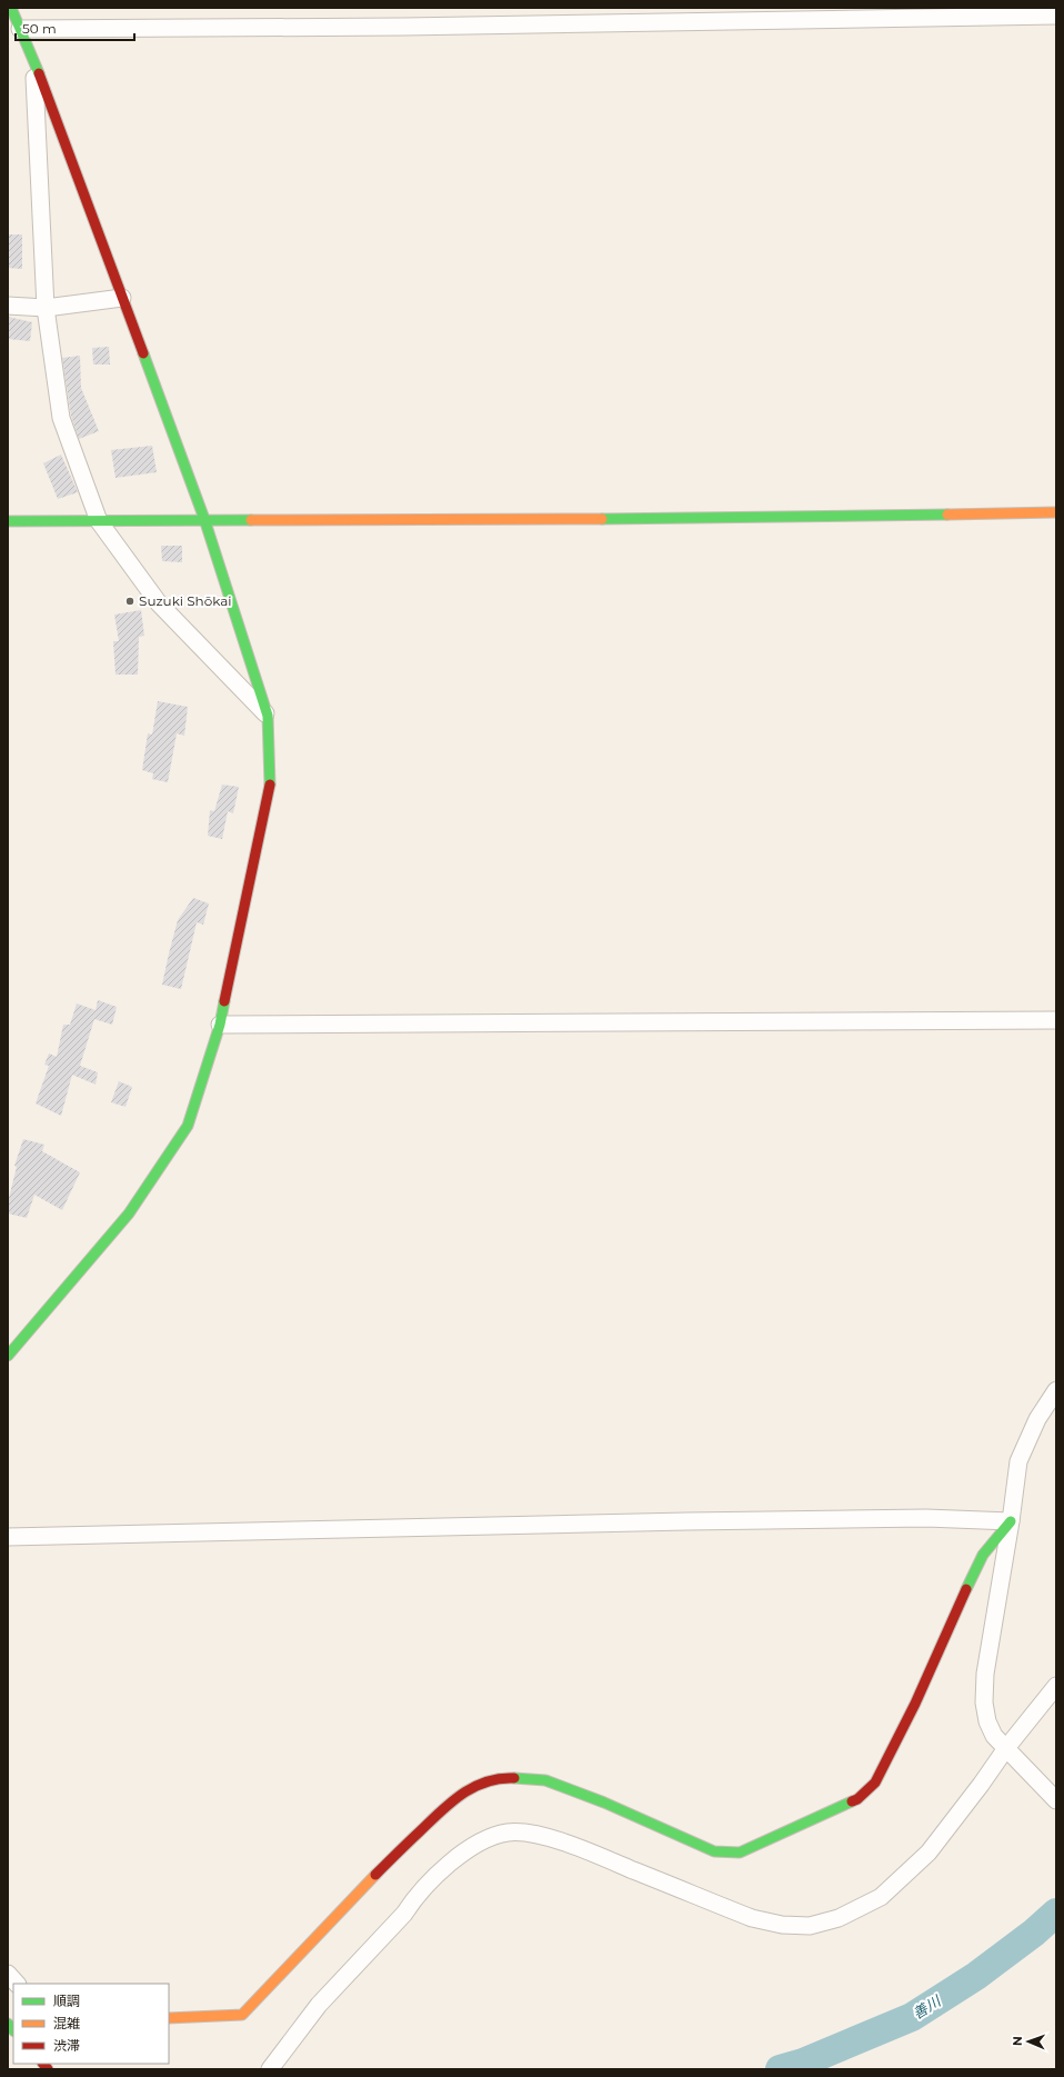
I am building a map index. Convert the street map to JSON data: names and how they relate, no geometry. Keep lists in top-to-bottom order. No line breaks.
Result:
{"water":["善川"],"places":["Suzuki Shōkai"],"legend":["順調","混雑","渋滞"],"scale_bar":"50 m","north":"left"}
